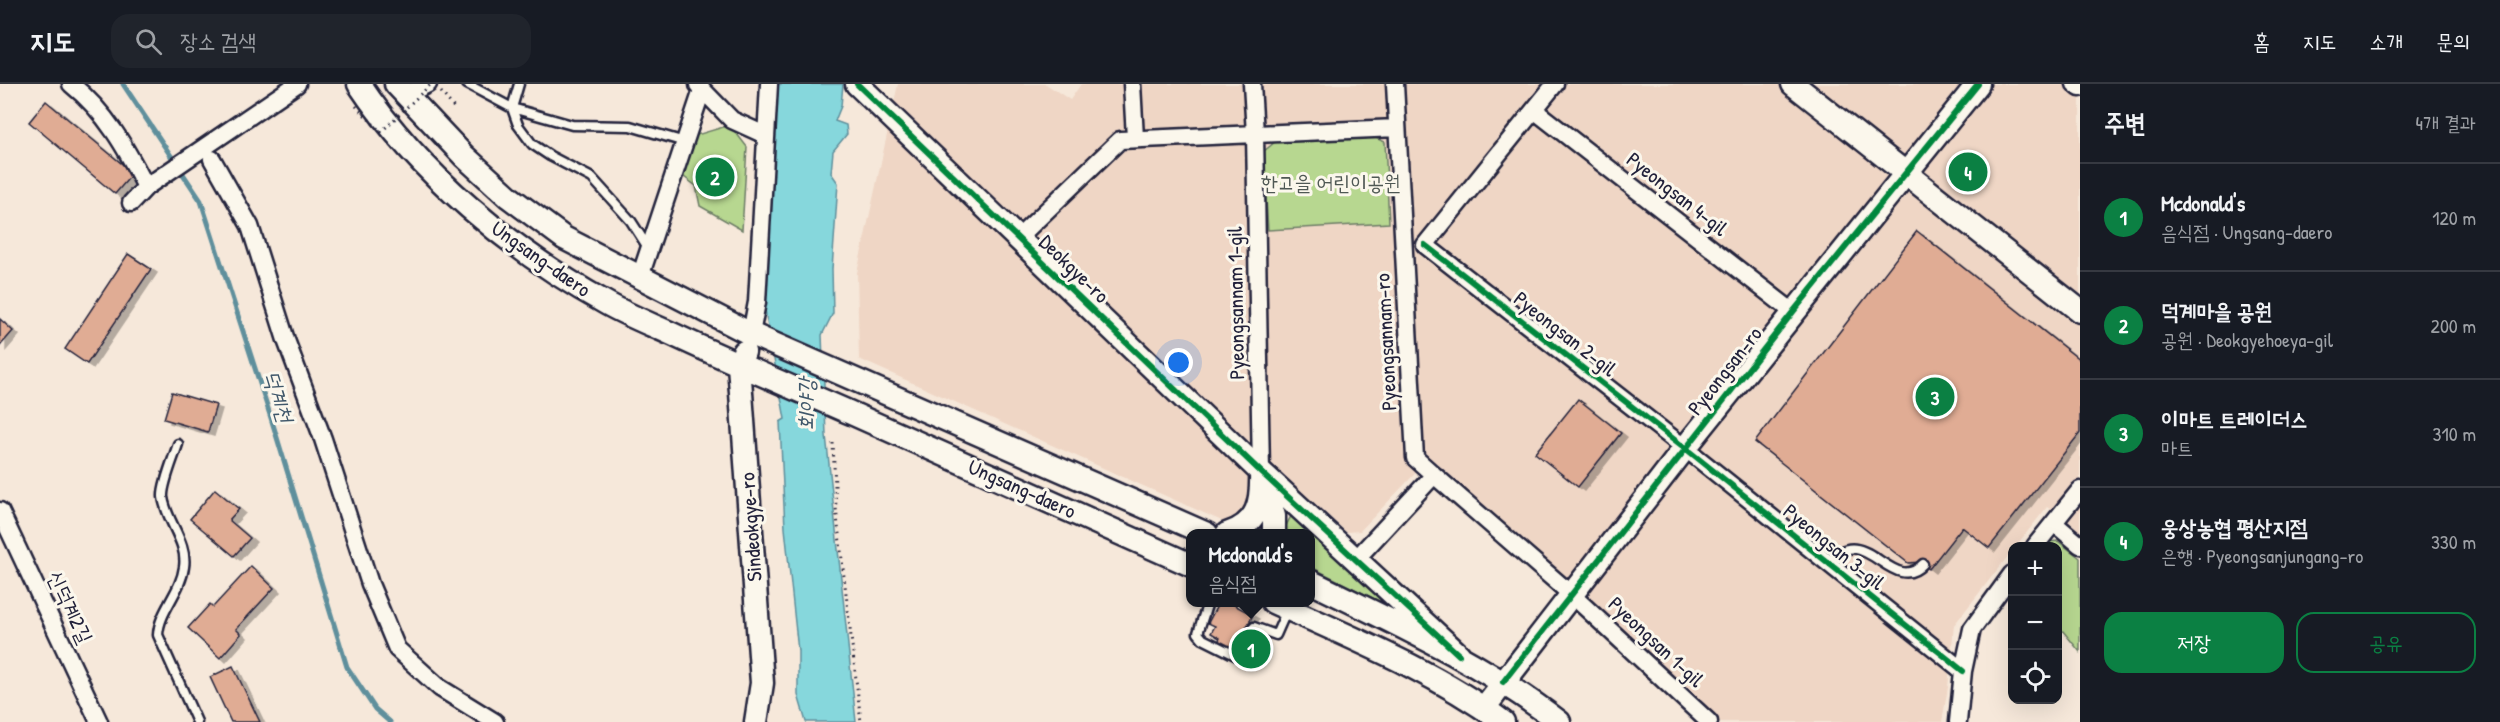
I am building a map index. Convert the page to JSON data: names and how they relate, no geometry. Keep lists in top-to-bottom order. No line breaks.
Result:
{"streets":{"street":["Pyeongsan 4-gil","Ungsang-daero","Deokgye-ro","Pyeongsannam 1-gil","Pyeongsan 2-gil","Pyeongsannam-ro","Pyeongsan-ro","Sindeokgye-ro","Pyeongsan 3-gil","신덕계2길","Pyeongsan 1-gil"]},"crossings":[["Pyeongsan 4-gil","Pyeongsan-ro"],["Ungsang-daero","Sindeokgye-ro"],["Deokgye-ro","Pyeongsannam 1-gil"],["Pyeongsan 2-gil","Pyeongsan-ro"],["Pyeongsan 2-gil","Pyeongsan 3-gil"],["Pyeongsannam-ro","Pyeongsan-ro"],["Pyeongsannam-ro","Pyeongsan 1-gil"],["Pyeongsan-ro","Pyeongsan 3-gil"],["Pyeongsan-ro","Pyeongsan 1-gil"]],"water":["덕계천","회야강"],"parks":["한고을 어린이공원"],"page":{"header":"지도","search":"장소 검색","nav":["홈","지도","소개","문의"],"heading":["주변","4개 결과"],"pins":["4","2","3","1"],"list":[{"mark":"1","name":"Mcdonald's","note":"음식점 · Ungsang-daero","value":"120 m"},{"mark":"2","name":"덕계마을 공원","note":"공원 · Deokgyehoeya-gil","value":"200 m"},{"mark":"3","name":"이마트 트레이더스","note":"마트","value":"310 m"},{"mark":"4","name":"웅상농협 평산지점","note":"은행 · Pyeongsanjungang-ro","value":"330 m"}],"popup":["Mcdonald's","음식점"],"map_buttons":["+","−"],"buttons":["저장","공유"]}}
